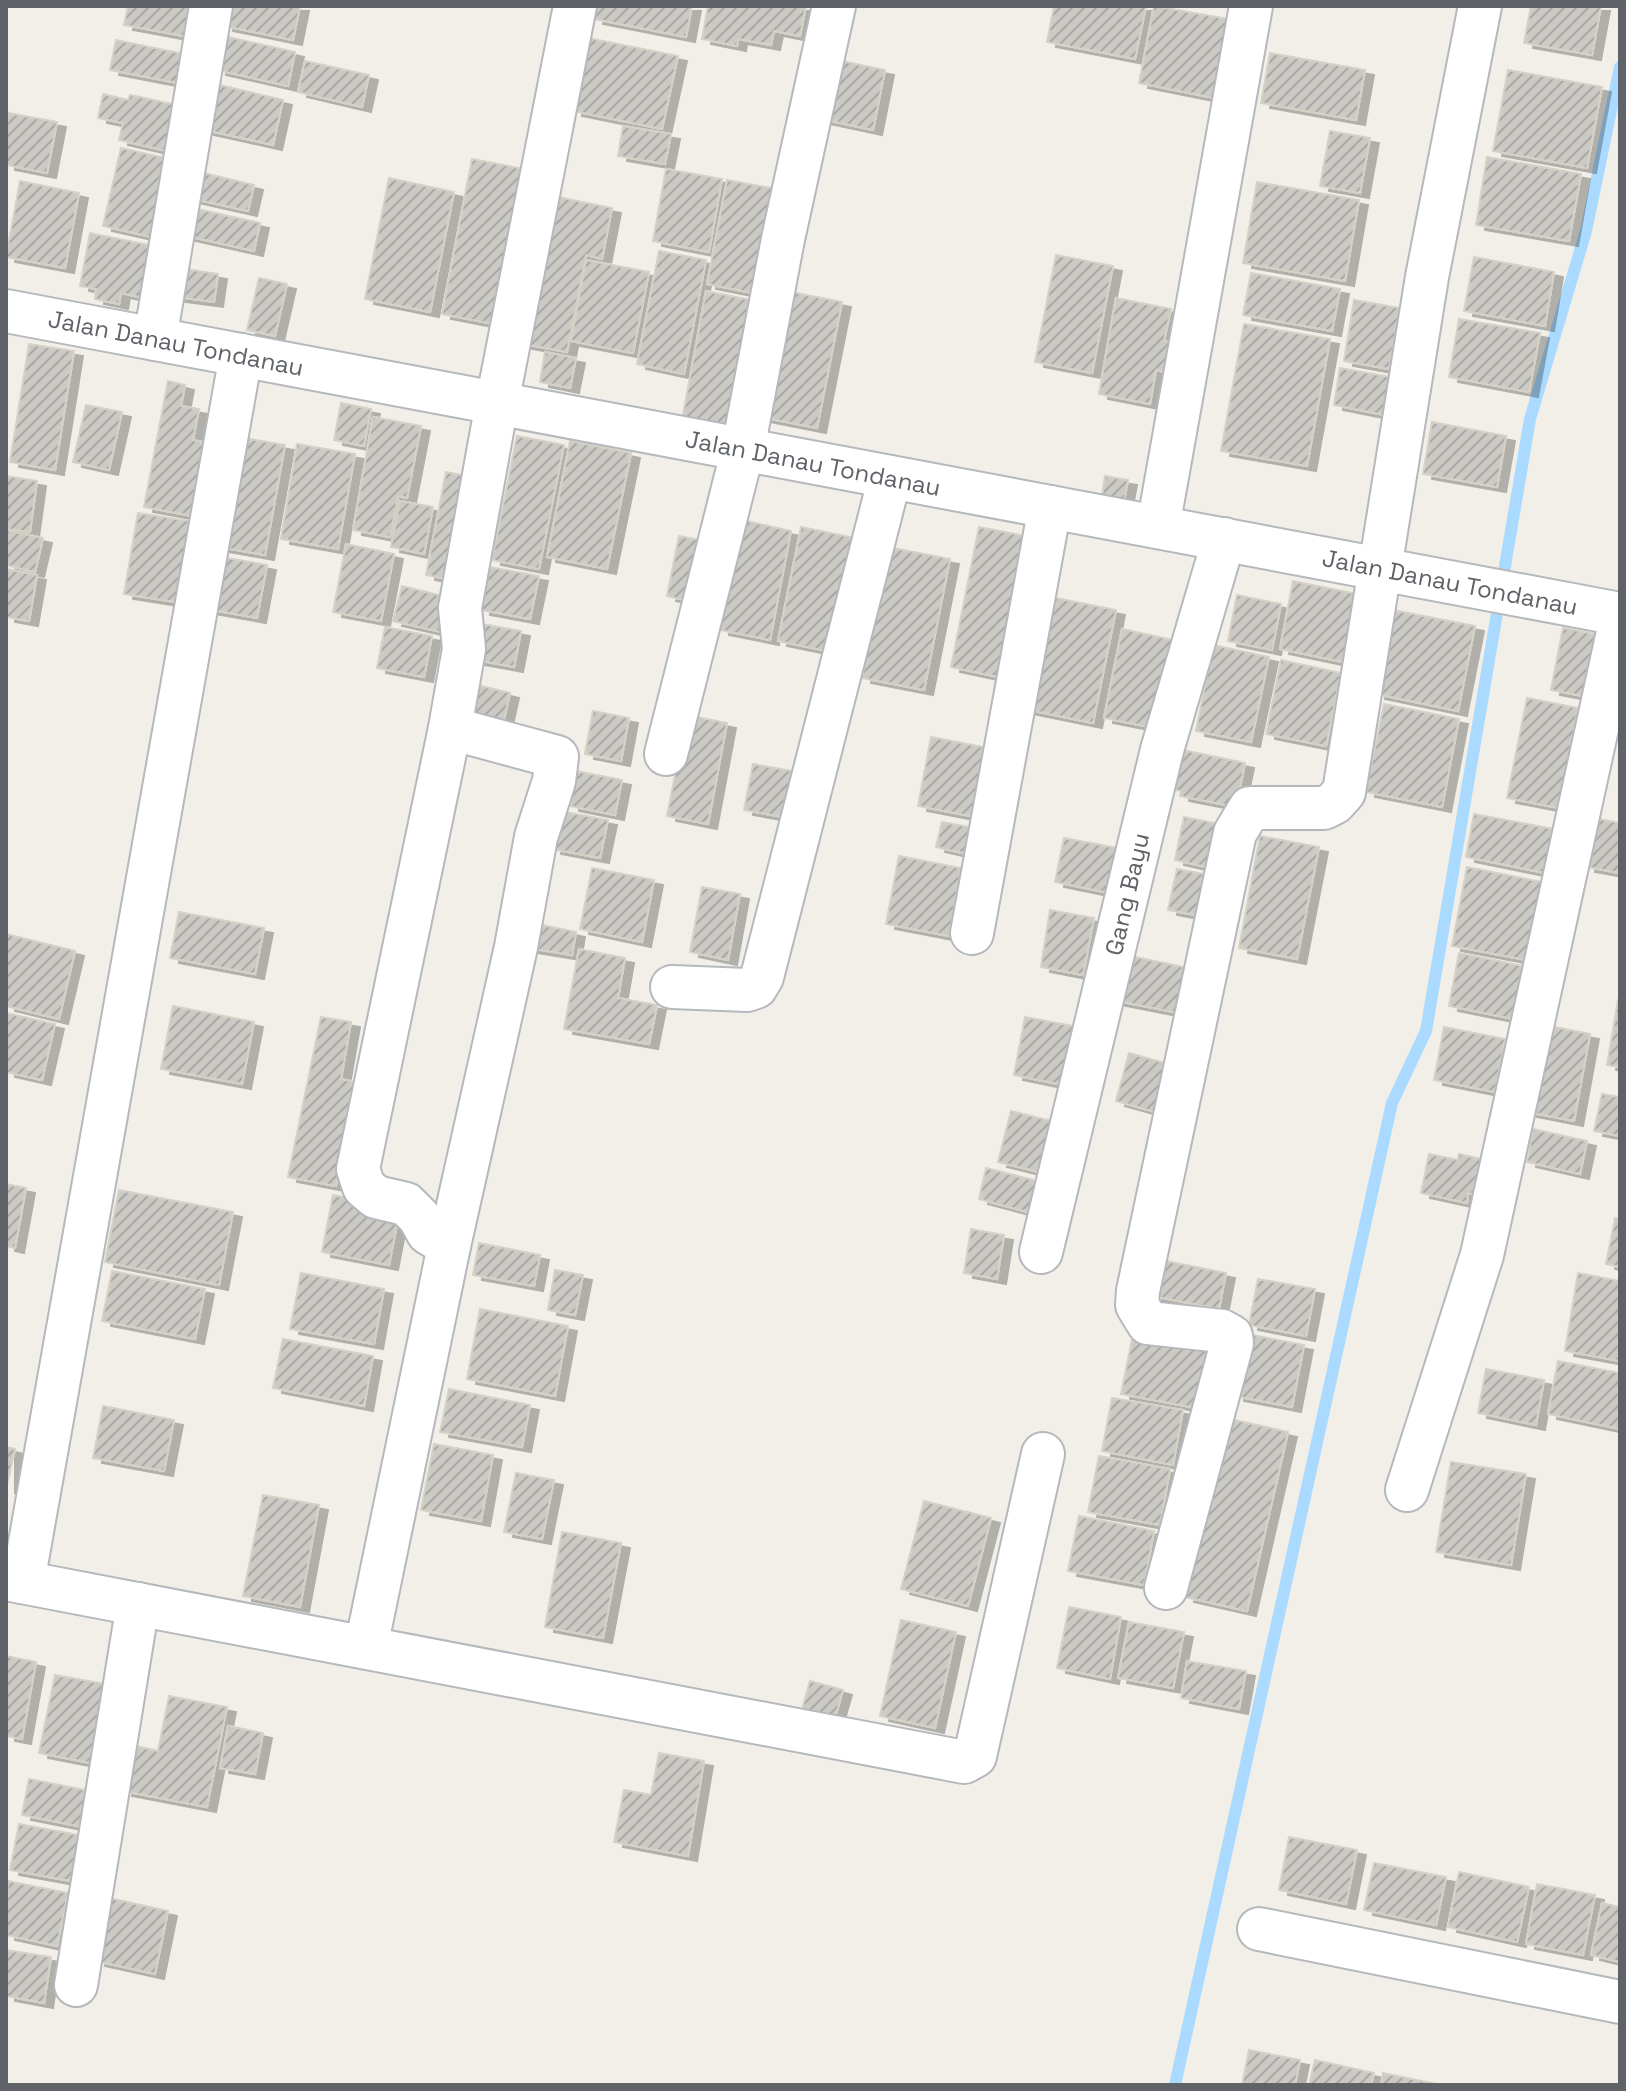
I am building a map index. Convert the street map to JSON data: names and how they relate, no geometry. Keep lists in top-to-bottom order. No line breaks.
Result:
{"streets":{"street":["Jalan Danau Tondanau","Gang Bayu"]},"crossings":[["Jalan Danau Tondanau","Gang Bayu"]]}
